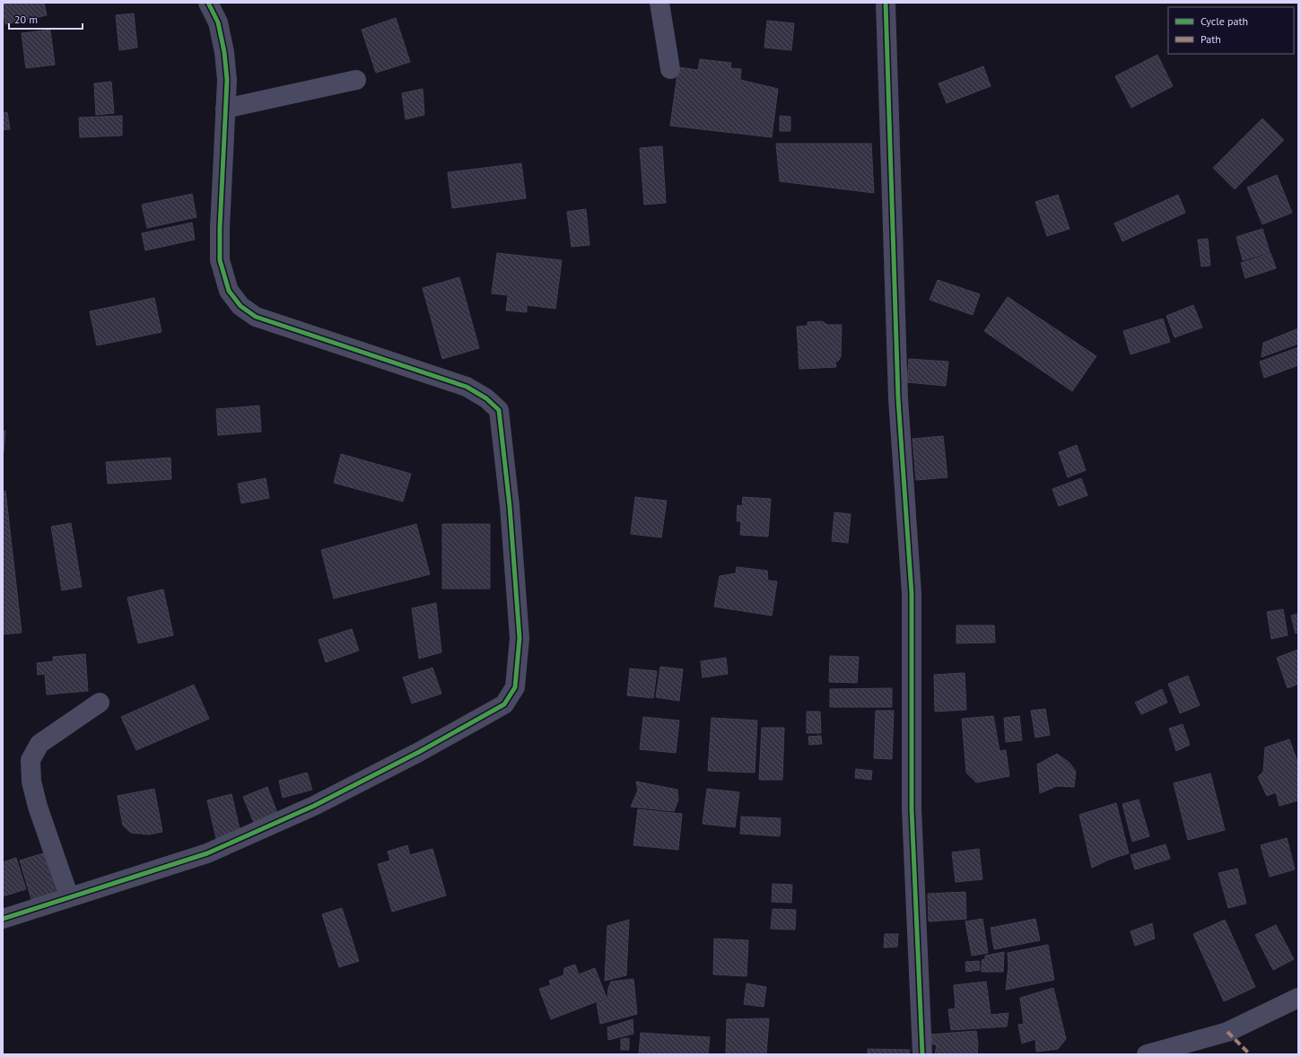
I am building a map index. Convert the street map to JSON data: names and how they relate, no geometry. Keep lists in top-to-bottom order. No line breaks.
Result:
{"legend":["Cycle path","Path"],"scale_bar":"20 m"}
